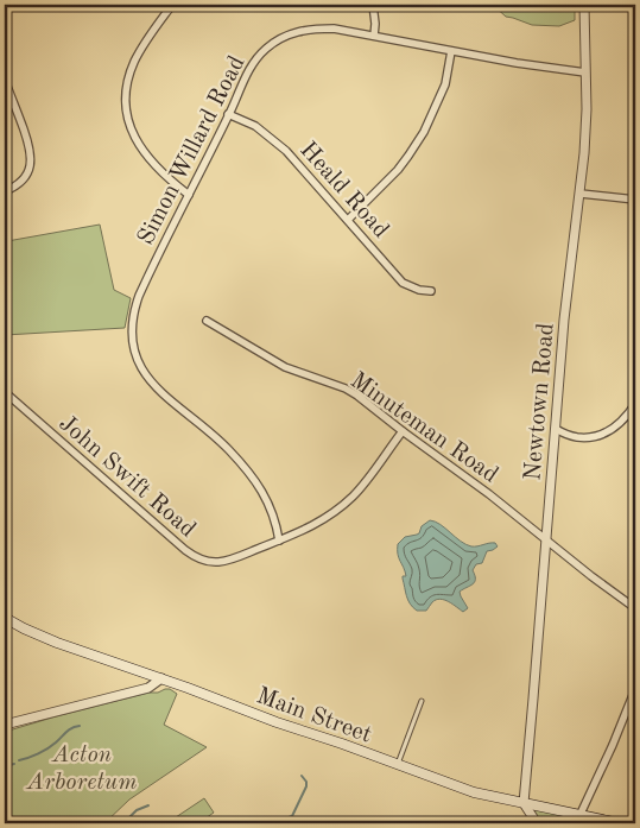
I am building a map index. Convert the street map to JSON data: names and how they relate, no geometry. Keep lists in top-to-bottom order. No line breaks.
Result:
{"streets":{"main road":["Main Street"],"street":["Simon Willard Road","Heald Road","Newtown Road","Minuteman Road","John Swift Road"]},"crossings":[["Simon Willard Road","Heald Road"],["Simon Willard Road","Newtown Road"],["Simon Willard Road","John Swift Road"],["Newtown Road","Minuteman Road"],["Newtown Road","Main Street"],["Minuteman Road","John Swift Road"]],"parks":["Acton Arboretum"]}
